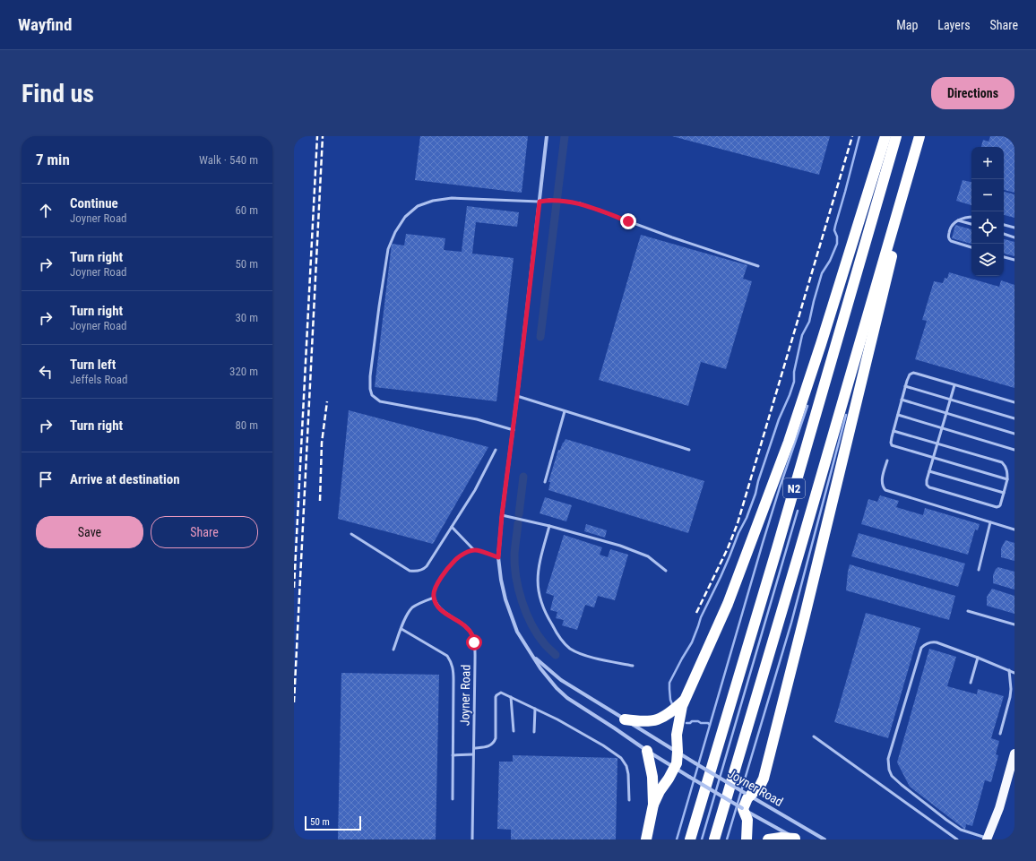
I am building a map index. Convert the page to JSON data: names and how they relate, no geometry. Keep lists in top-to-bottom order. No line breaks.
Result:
{"streets":{"highway":["N2"],"street":["Joyner Road"]},"scale_bar":"50 m","page":{"header":"Wayfind","nav":["Map","Layers","Share"],"buttons":["Directions",["Save","Share"]],"title":"Find us","heading":["7 min","Walk · 540 m"],"map_buttons":["+","−"],"list":[["Continue","Joyner Road","60 m"],["Turn right","Joyner Road","50 m"],["Turn right","Joyner Road","30 m"],["Turn left","Jeffels Road","320 m"],["Turn right","80 m"],"Arrive at destination"],"scale":"50 m"}}
